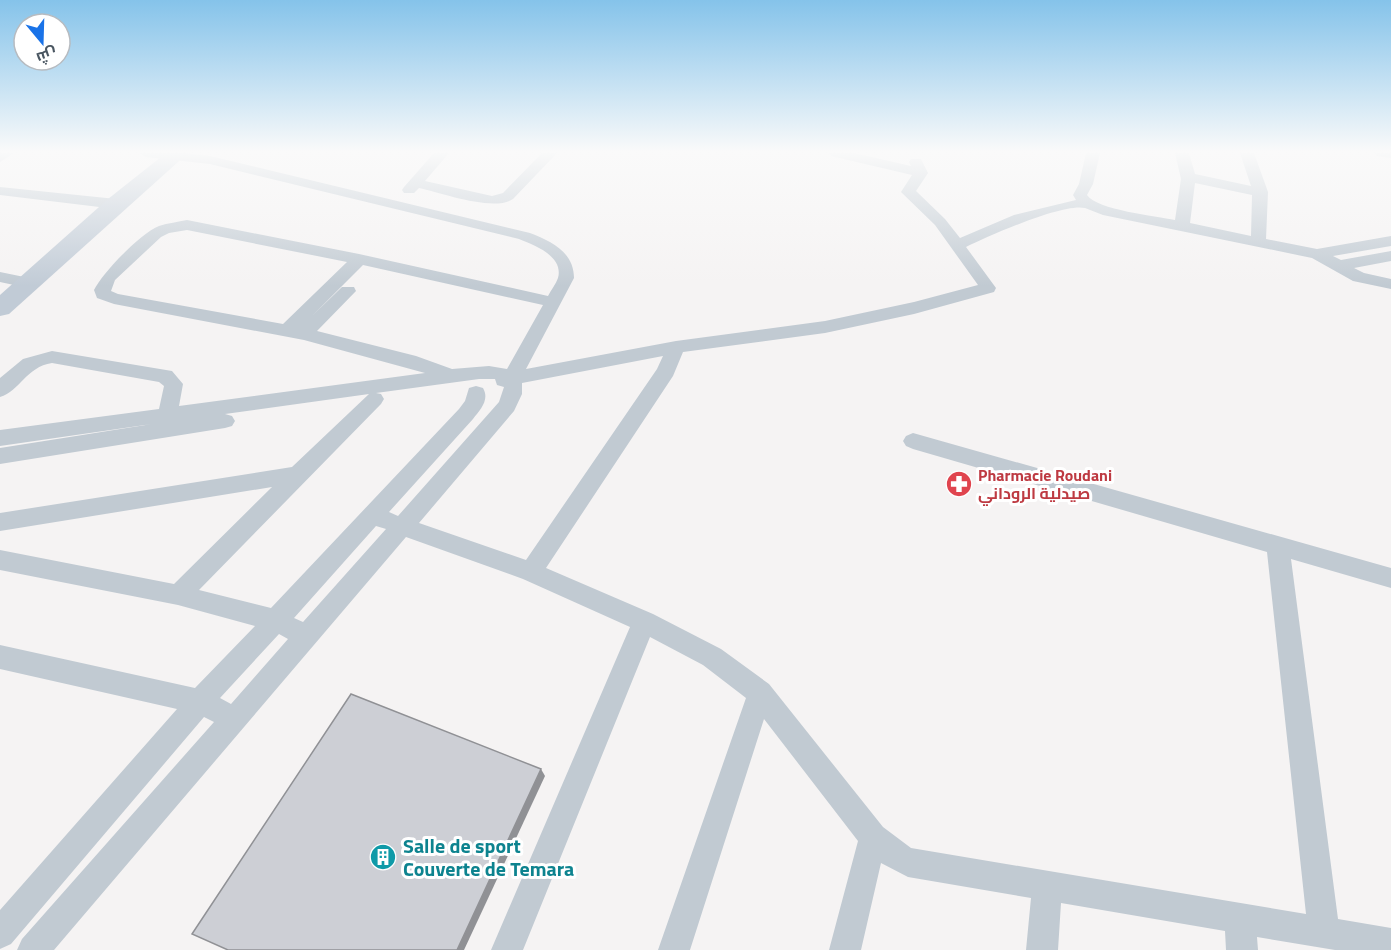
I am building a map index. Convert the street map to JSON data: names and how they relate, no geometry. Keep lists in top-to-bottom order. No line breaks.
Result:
{"places":{"pharmacy":["Pharmacie Roudani صيدلية الروداني"],"building":["Salle de sport Couverte de Temara"]},"north":"bottom"}
